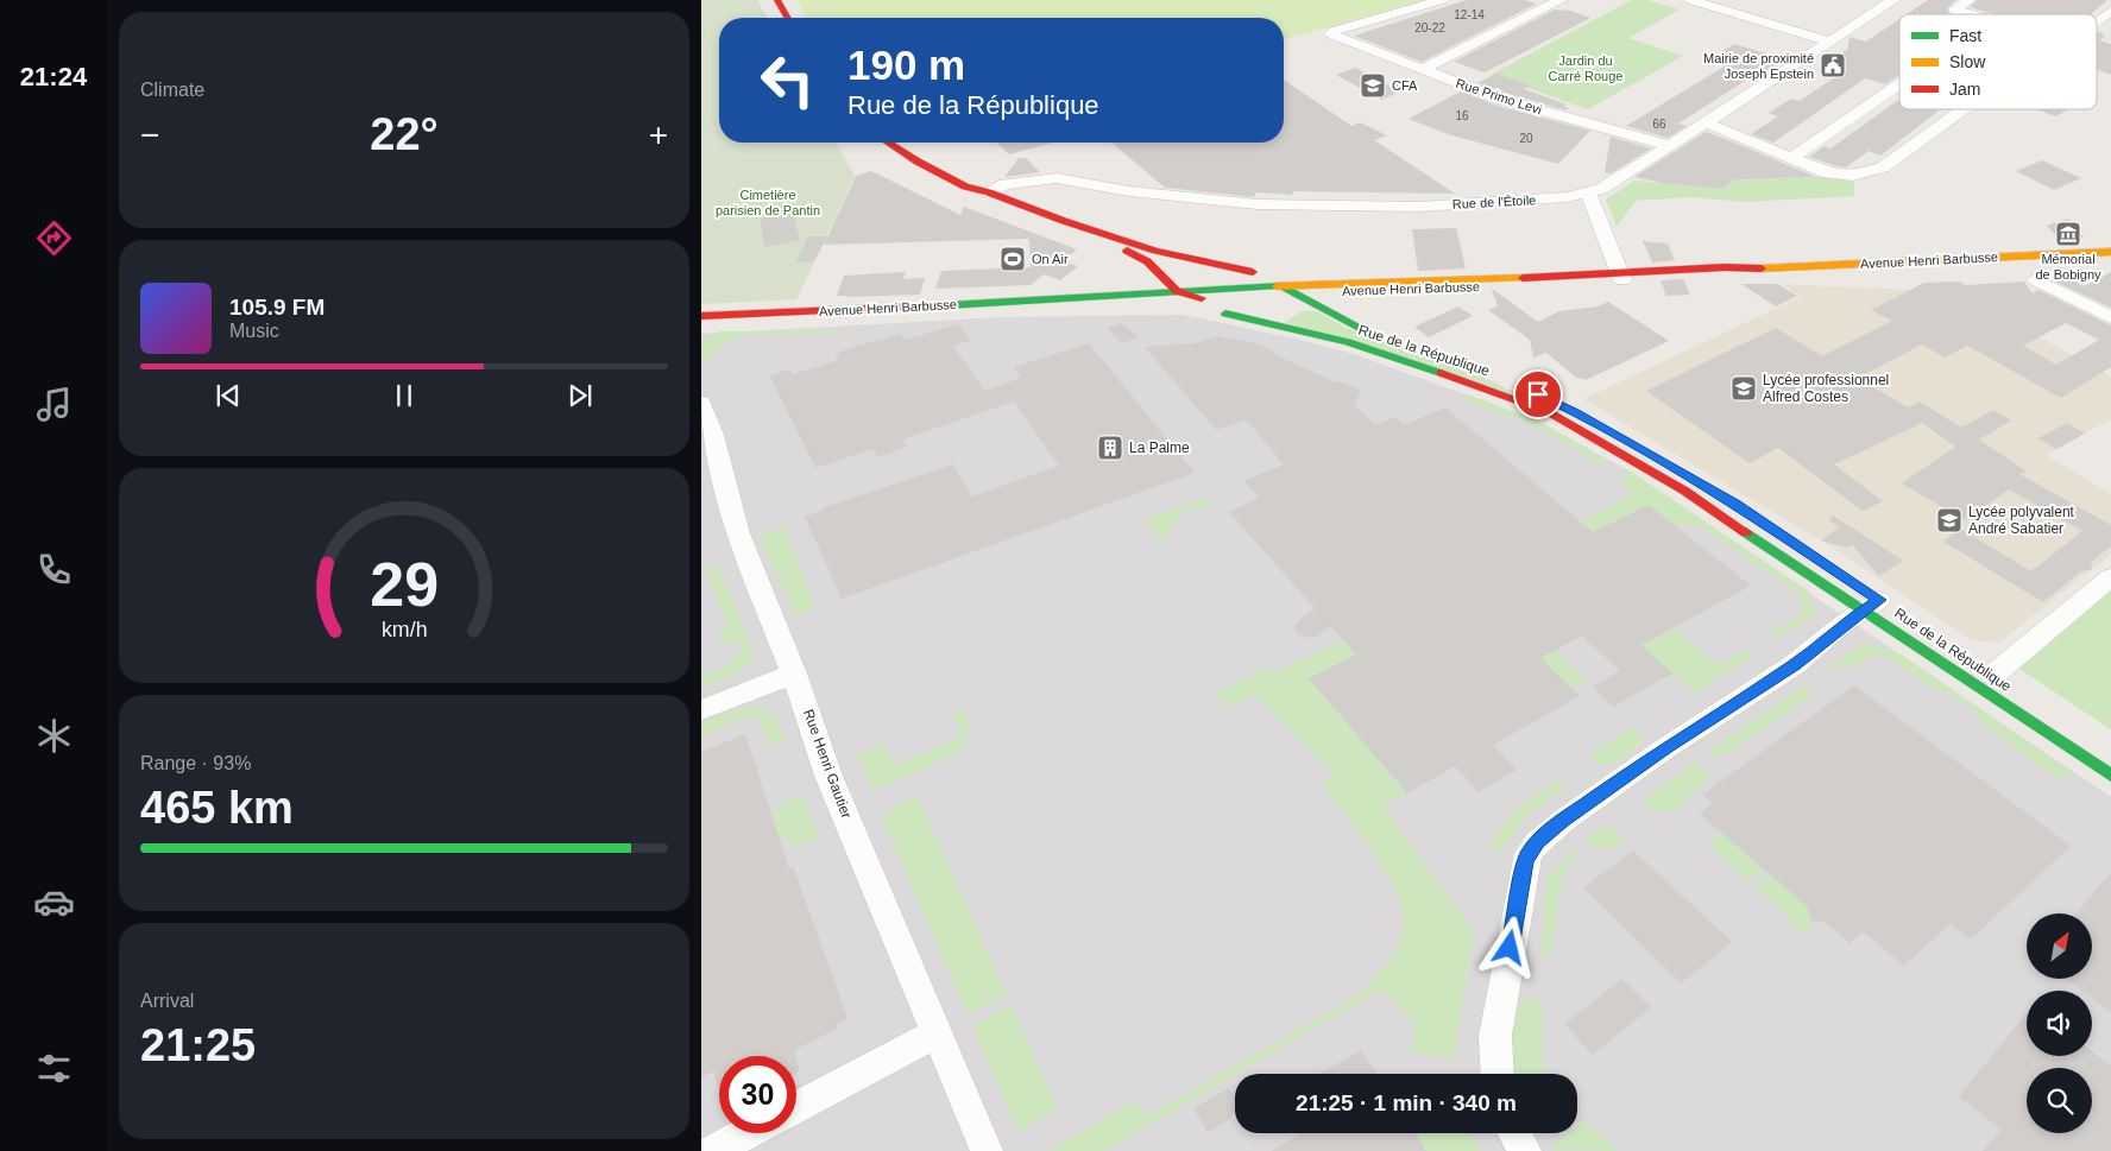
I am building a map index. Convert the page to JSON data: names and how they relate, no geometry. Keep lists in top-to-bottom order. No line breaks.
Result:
{"streets":{"main road":["Avenue Henri Barbusse","Rue de la République"],"street":["Rue Primo Levi","Rue de l'Étoile","Rue Henri Gautier"]},"crossings":[["Rue Primo Levi","Rue de l'Étoile"],["Avenue Henri Barbusse","Rue de la République"]],"parks":["Jardin du Carré Rouge","Cimetière parisien de Pantin"],"places":{"public building":["Mairie de proximité Joseph Epstein"],"school or university":["CFA","Lycée professionnel Alfred Costes","Lycée polyvalent André Sabatier"],"museum":["Mémorial de Bobigny"],"sports":["On Air"],"building":["La Palme"]},"house_numbers":["12-14","20-22","16","66","20"],"legend":["Fast","Slow","Jam"],"north":"top right","page":{"tabs":"21:24","tile":["Climate",["Range · 93%","465 km"],["Arrival","21:25"]],"turn":["190 m","Rue de la République"],"heat":["−","22°","+"],"song":["105.9 FM","Music"],"limit":"30","trip":"21:25 · 1 min · 340 m","gauge":["29","km/h"]}}
